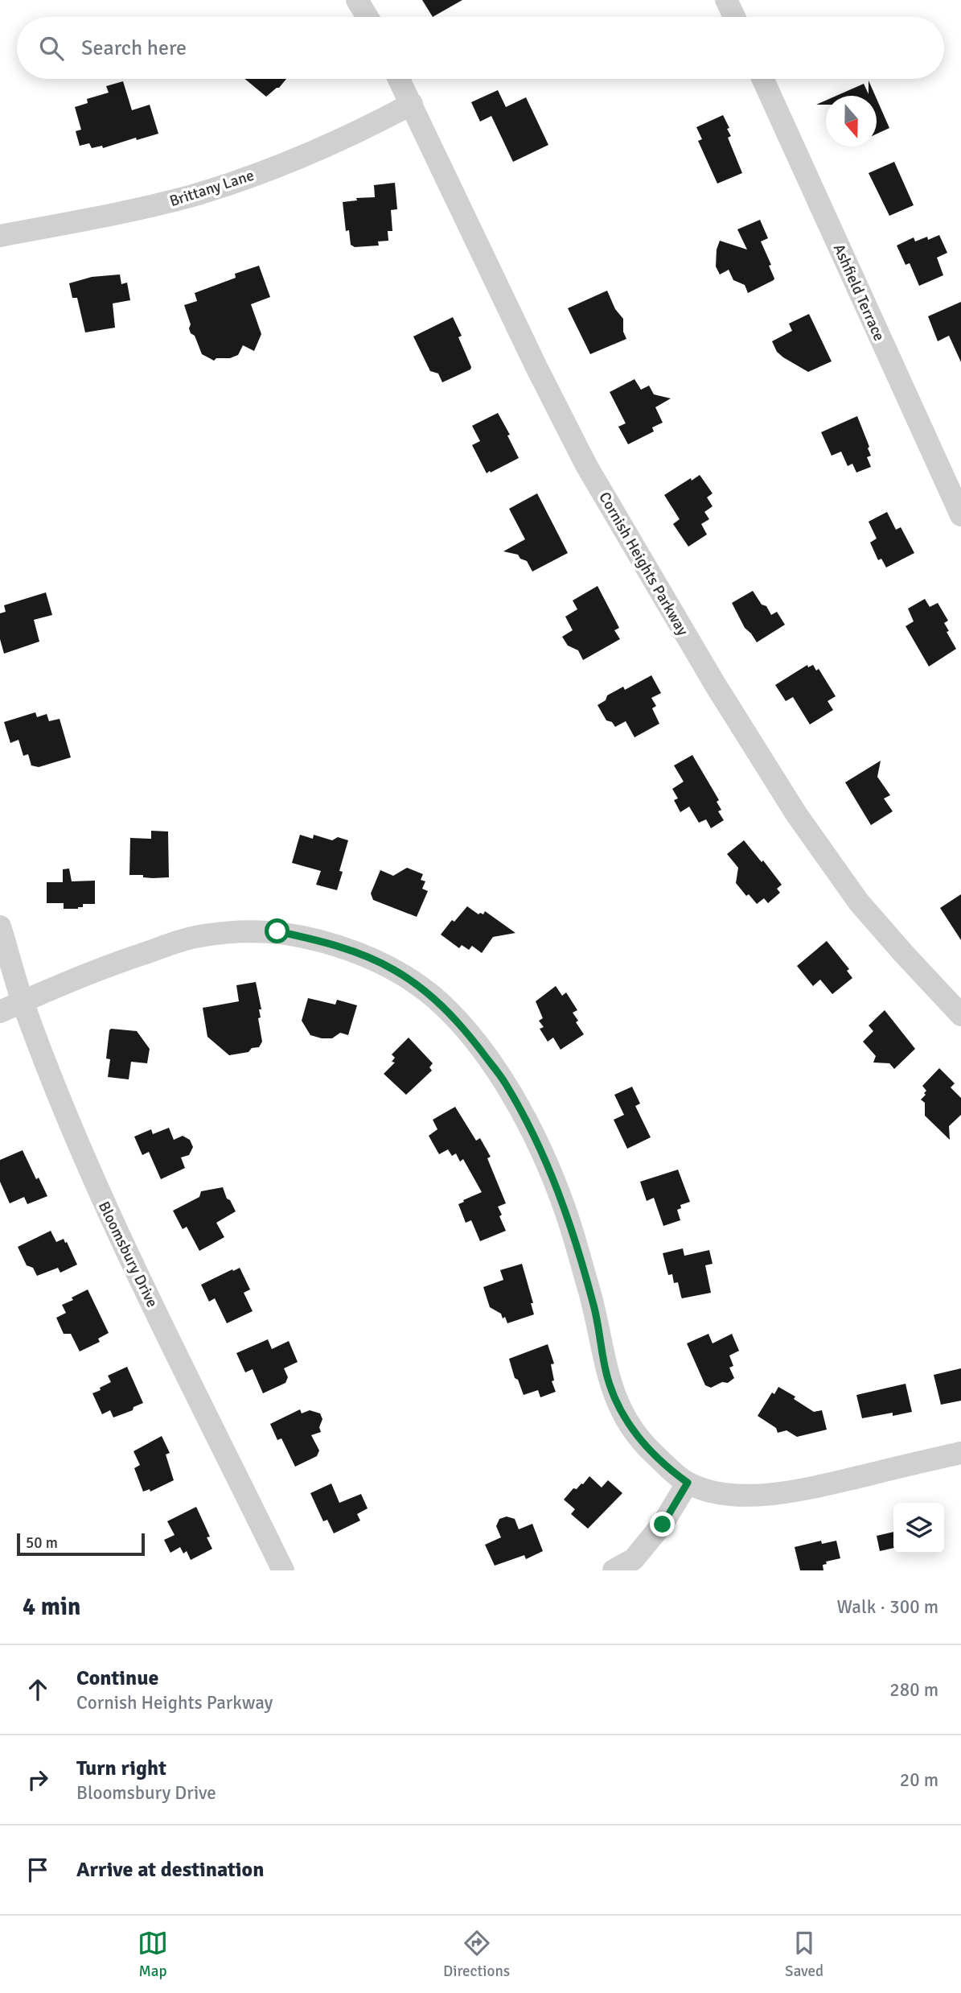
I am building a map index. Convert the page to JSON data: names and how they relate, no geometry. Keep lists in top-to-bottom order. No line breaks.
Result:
{"streets":{"street":["Brittany Lane","Ashfield Terrace","Cornish Heights Parkway","Bloomsbury Drive"]},"crossings":[["Brittany Lane","Cornish Heights Parkway"]],"scale_bar":"50 m","north":"bottom","page":{"search":"Search here","scale":"50 m","heading":["4 min","Walk · 300 m"],"list":[["Continue","Cornish Heights Parkway","280 m"],["Turn right","Bloomsbury Drive","20 m"],"Arrive at destination"],"nav":["Map","Directions","Saved"]}}
